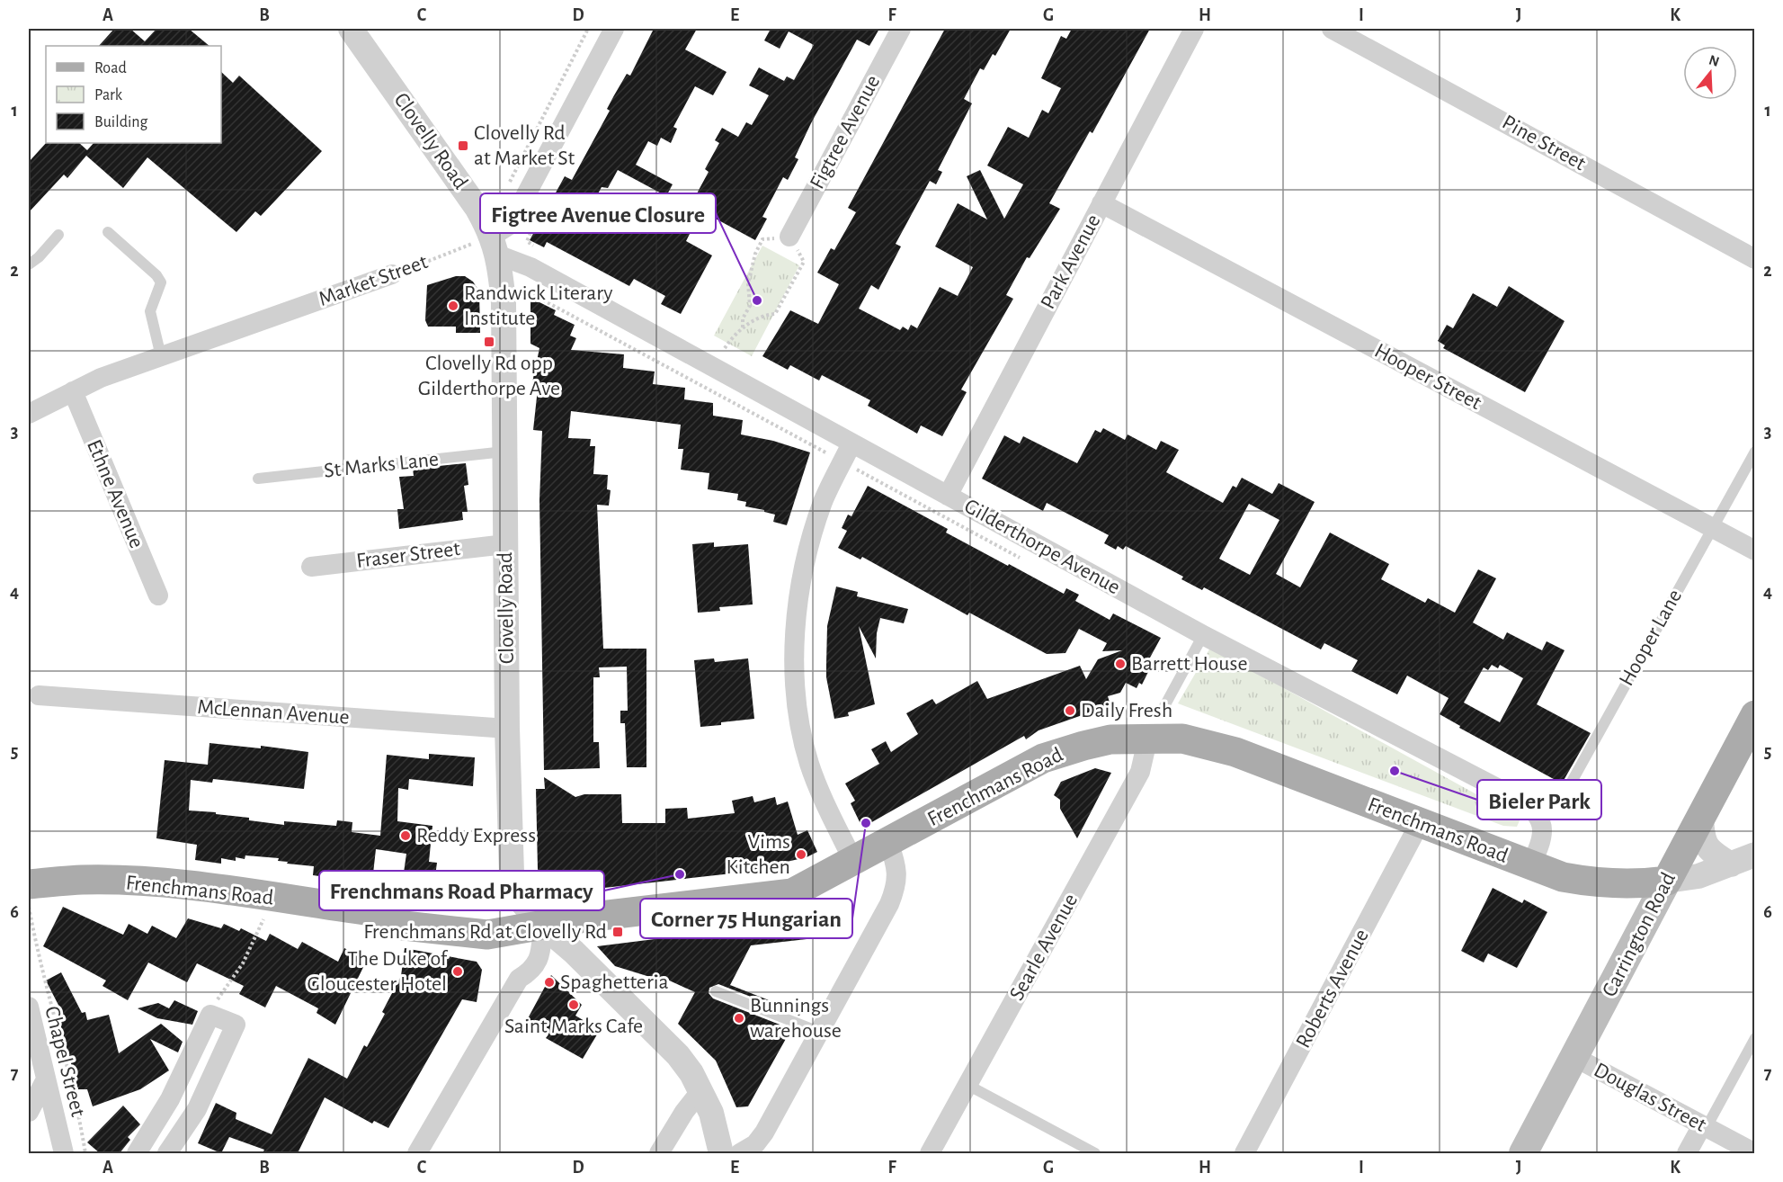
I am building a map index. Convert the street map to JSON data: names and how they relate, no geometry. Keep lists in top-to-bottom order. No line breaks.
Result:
{"streets":{"main road":["Frenchmans Road","Carrington Road"],"street":["Figtree Avenue","Clovelly Road","Pine Street","Park Avenue","Market Street","Hooper Street","Ethne Avenue","Gilderthorpe Avenue","Fraser Street","McLennan Avenue","Searle Avenue","Roberts Avenue","Chapel Street","Douglas Street"],"lane":["St Marks Lane","Hooper Lane"]},"crossings":[["Clovelly Road","Market Street"],["Clovelly Road","St Marks Lane"],["Clovelly Road","Gilderthorpe Avenue"],["Clovelly Road","Fraser Street"],["Clovelly Road","McLennan Avenue"],["Clovelly Road","Frenchmans Road"],["Park Avenue","Hooper Street"],["Park Avenue","Gilderthorpe Avenue"],["Market Street","Ethne Avenue"],["Market Street","Gilderthorpe Avenue"],["Hooper Street","Hooper Lane"],["Gilderthorpe Avenue","Hooper Lane"],["Frenchmans Road","Carrington Road"],["Frenchmans Road","Searle Avenue"],["Frenchmans Road","Roberts Avenue"],["Carrington Road","Douglas Street"]],"places":{"transit":["Clovelly Rd at Market St","Clovelly Rd opp Gilderthorpe Ave","Frenchmans Rd at Clovelly Rd"],"other":["Figtree Avenue Closure","Randwick Literary Institute","Barrett House","Daily Fresh","Bieler Park","Corner 75 Hungarian","Reddy Express","Vims Kitchen","Frenchmans Road Pharmacy","The Duke of Gloucester Hotel","Spaghetteria","Saint Marks Cafe","Bunnings warehouse"]},"legend":["Road","Park","Building"],"north":"top","grid":{"columns":["A","B","C","D","E","F","G","H","I","J","K"],"rows":["1","2","3","4","5","6","7"]}}
